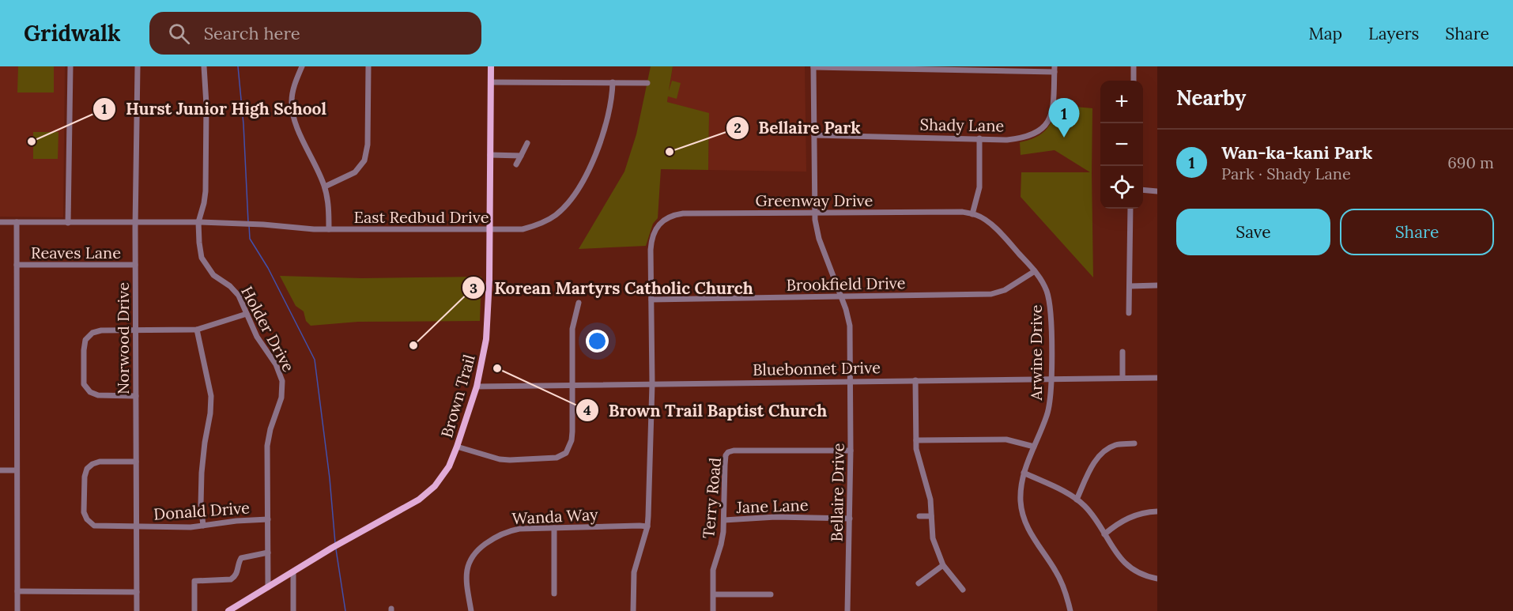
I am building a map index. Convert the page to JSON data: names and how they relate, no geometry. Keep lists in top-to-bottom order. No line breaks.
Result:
{"streets":{"main road":["Brown Trail"],"street":["Shady Lane","Greenway Drive","East Redbud Drive","Reaves Lane","Brookfield Drive","Holder Drive","Norwood Drive","Arwine Drive","Bluebonnet Drive","Bellaire Drive","Terry Road","Jane Lane","Donald Drive","Wanda Way"]},"crossings":[["Shady Lane","Bellaire Drive"],["Greenway Drive","Brookfield Drive"],["Greenway Drive","Arwine Drive"],["Greenway Drive","Bellaire Drive"],["East Redbud Drive","Holder Drive"],["East Redbud Drive","Norwood Drive"],["East Redbud Drive","Brown Trail"],["Reaves Lane","Norwood Drive"],["Brookfield Drive","Arwine Drive"],["Brookfield Drive","Bellaire Drive"],["Holder Drive","Brown Trail"],["Holder Drive","Donald Drive"],["Norwood Drive","Donald Drive"],["Arwine Drive","Bluebonnet Drive"],["Bluebonnet Drive","Brown Trail"],["Bluebonnet Drive","Bellaire Drive"],["Bellaire Drive","Terry Road"],["Bellaire Drive","Jane Lane"],["Terry Road","Jane Lane"]],"places":["Hurst Junior High School","Bellaire Park","Korean Martyrs Catholic Church","Brown Trail Baptist Church"],"page":{"header":"Gridwalk","search":"Search here","nav":["Map","Layers","Share"],"heading":"Nearby","map_buttons":["+","−"],"pins":"1","list":[{"mark":"1","name":"Wan-ka-kani Park","note":"Park · Shady Lane","value":"690 m"}],"buttons":["Save","Share"]}}
